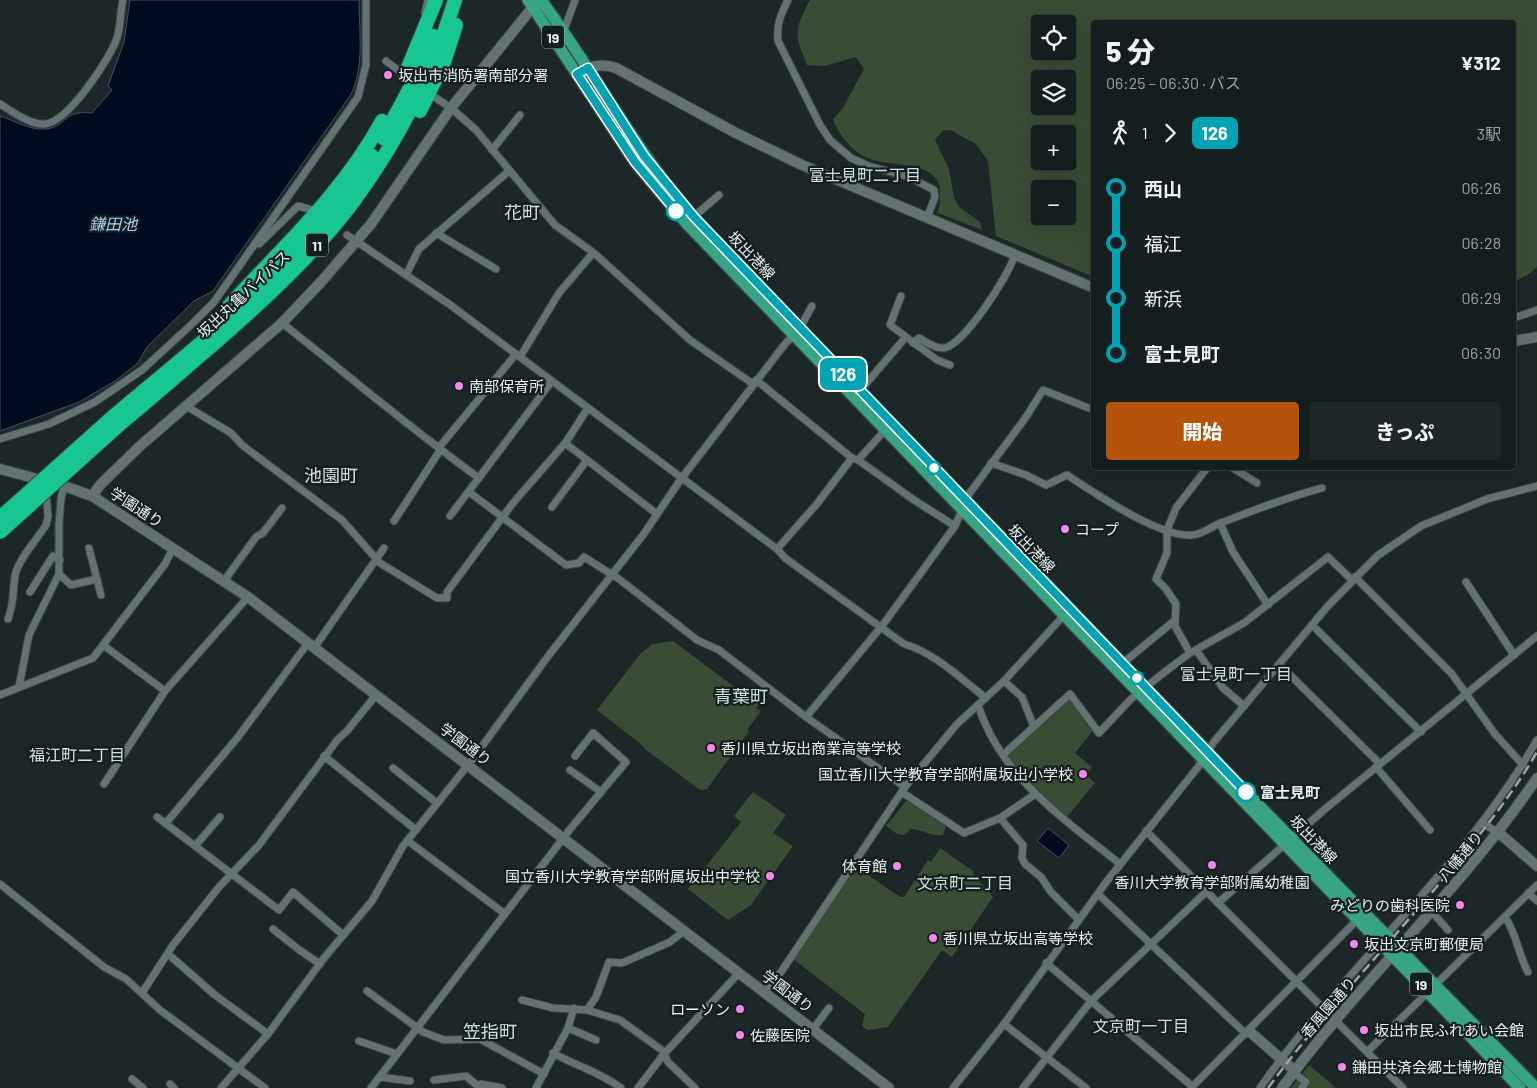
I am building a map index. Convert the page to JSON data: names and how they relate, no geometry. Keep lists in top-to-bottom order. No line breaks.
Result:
{"streets":{"highway":["11","坂出丸亀バイパス"],"main road":["19","坂出港線"],"street":["学園通り","八幡通り","香風園通り"]},"crossings":[["11","坂出丸亀バイパス"],["坂出港線","八幡通り"],["坂出港線","香風園通り"],["八幡通り","香風園通り"]],"districts":["富士見町二丁目","花町","池園町","富士見町一丁目","青葉町","福江町二丁目","文京町二丁目","文京町一丁目","笠指町"],"water":["鎌田池"],"places":["坂出市消防署南部分署","南部保育所","コープ","香川県立坂出商業高等学校","国立香川大学教育学部附属坂出小学校","富士見町","香川大学教育学部附属幼稚園","体育館","国立香川大学教育学部附属坂出中学校","みどりの歯科医院","香川県立坂出高等学校","坂出文京町郵便局","ローソン","坂出市民ふれあい会館","佐藤医院","鎌田共済会郷土博物館"],"lines":["bus line 126"],"page":{"on_map":"126","map_buttons":["+","−"],"heading":["5 分","06:25 – 06:30 · バス","¥312"],"legs":["1","126","3駅"],"list":[{"name":"西山","value":"06:26"},{"name":"福江","value":"06:28"},{"name":"新浜","value":"06:29"},{"name":"富士見町","value":"06:30"}],"buttons":["開始","きっぷ"]}}
